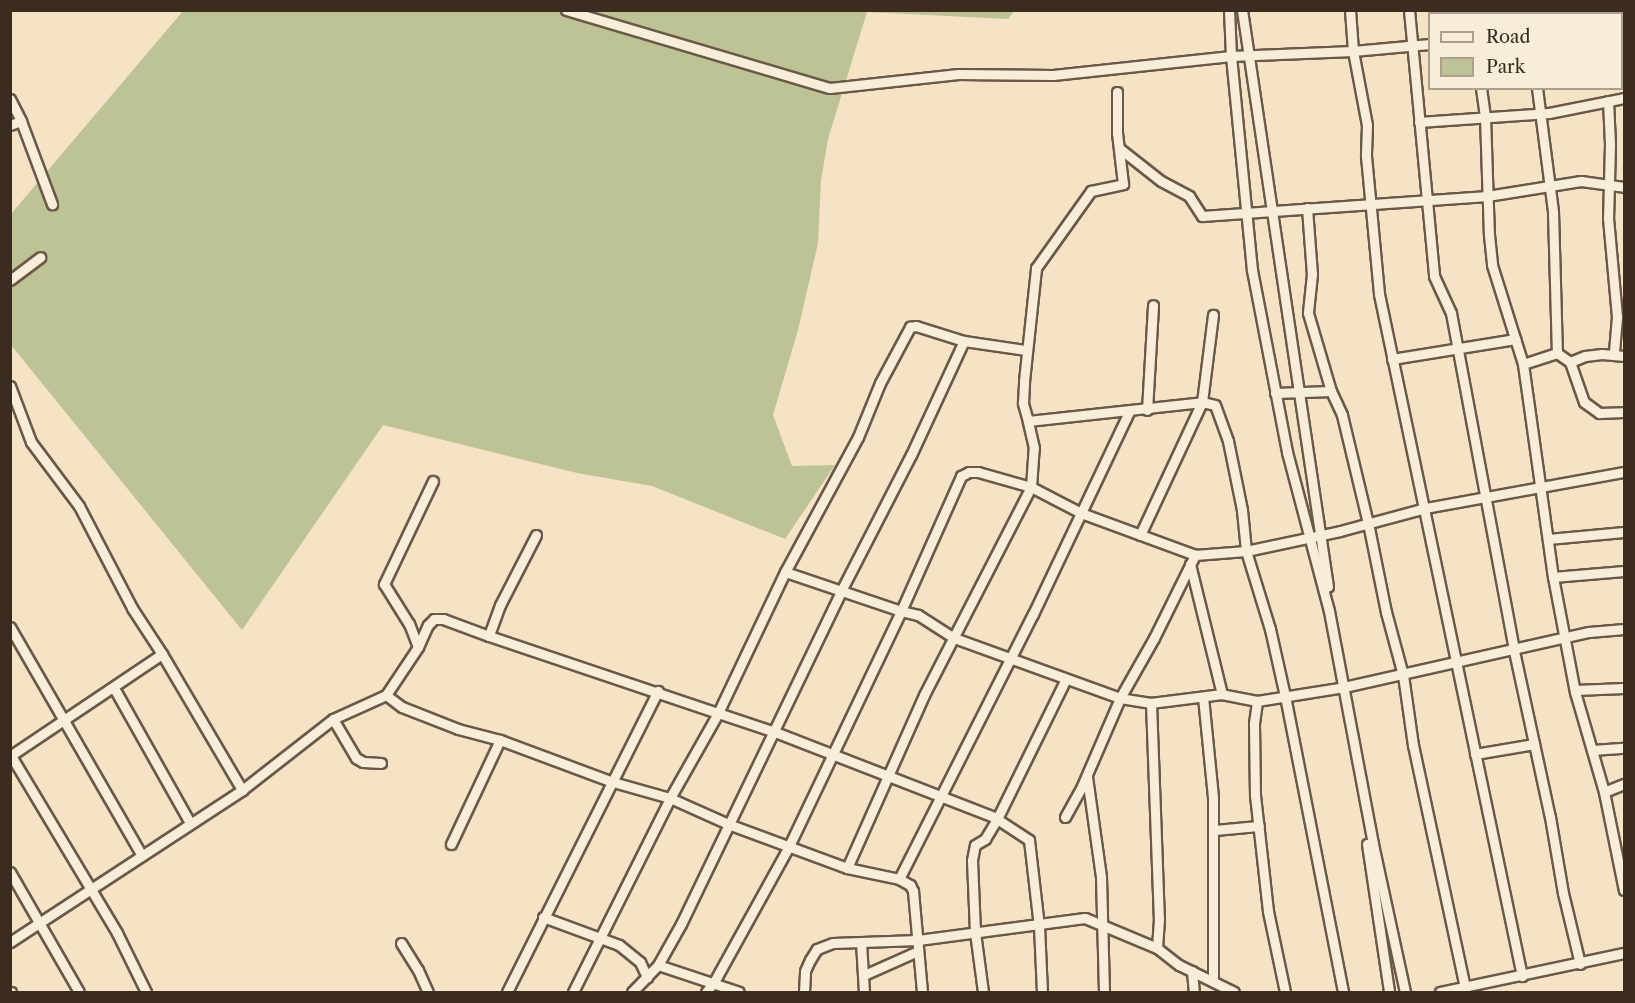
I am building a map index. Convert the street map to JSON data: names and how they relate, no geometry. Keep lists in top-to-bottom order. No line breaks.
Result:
{"legend":["Road","Park"]}
